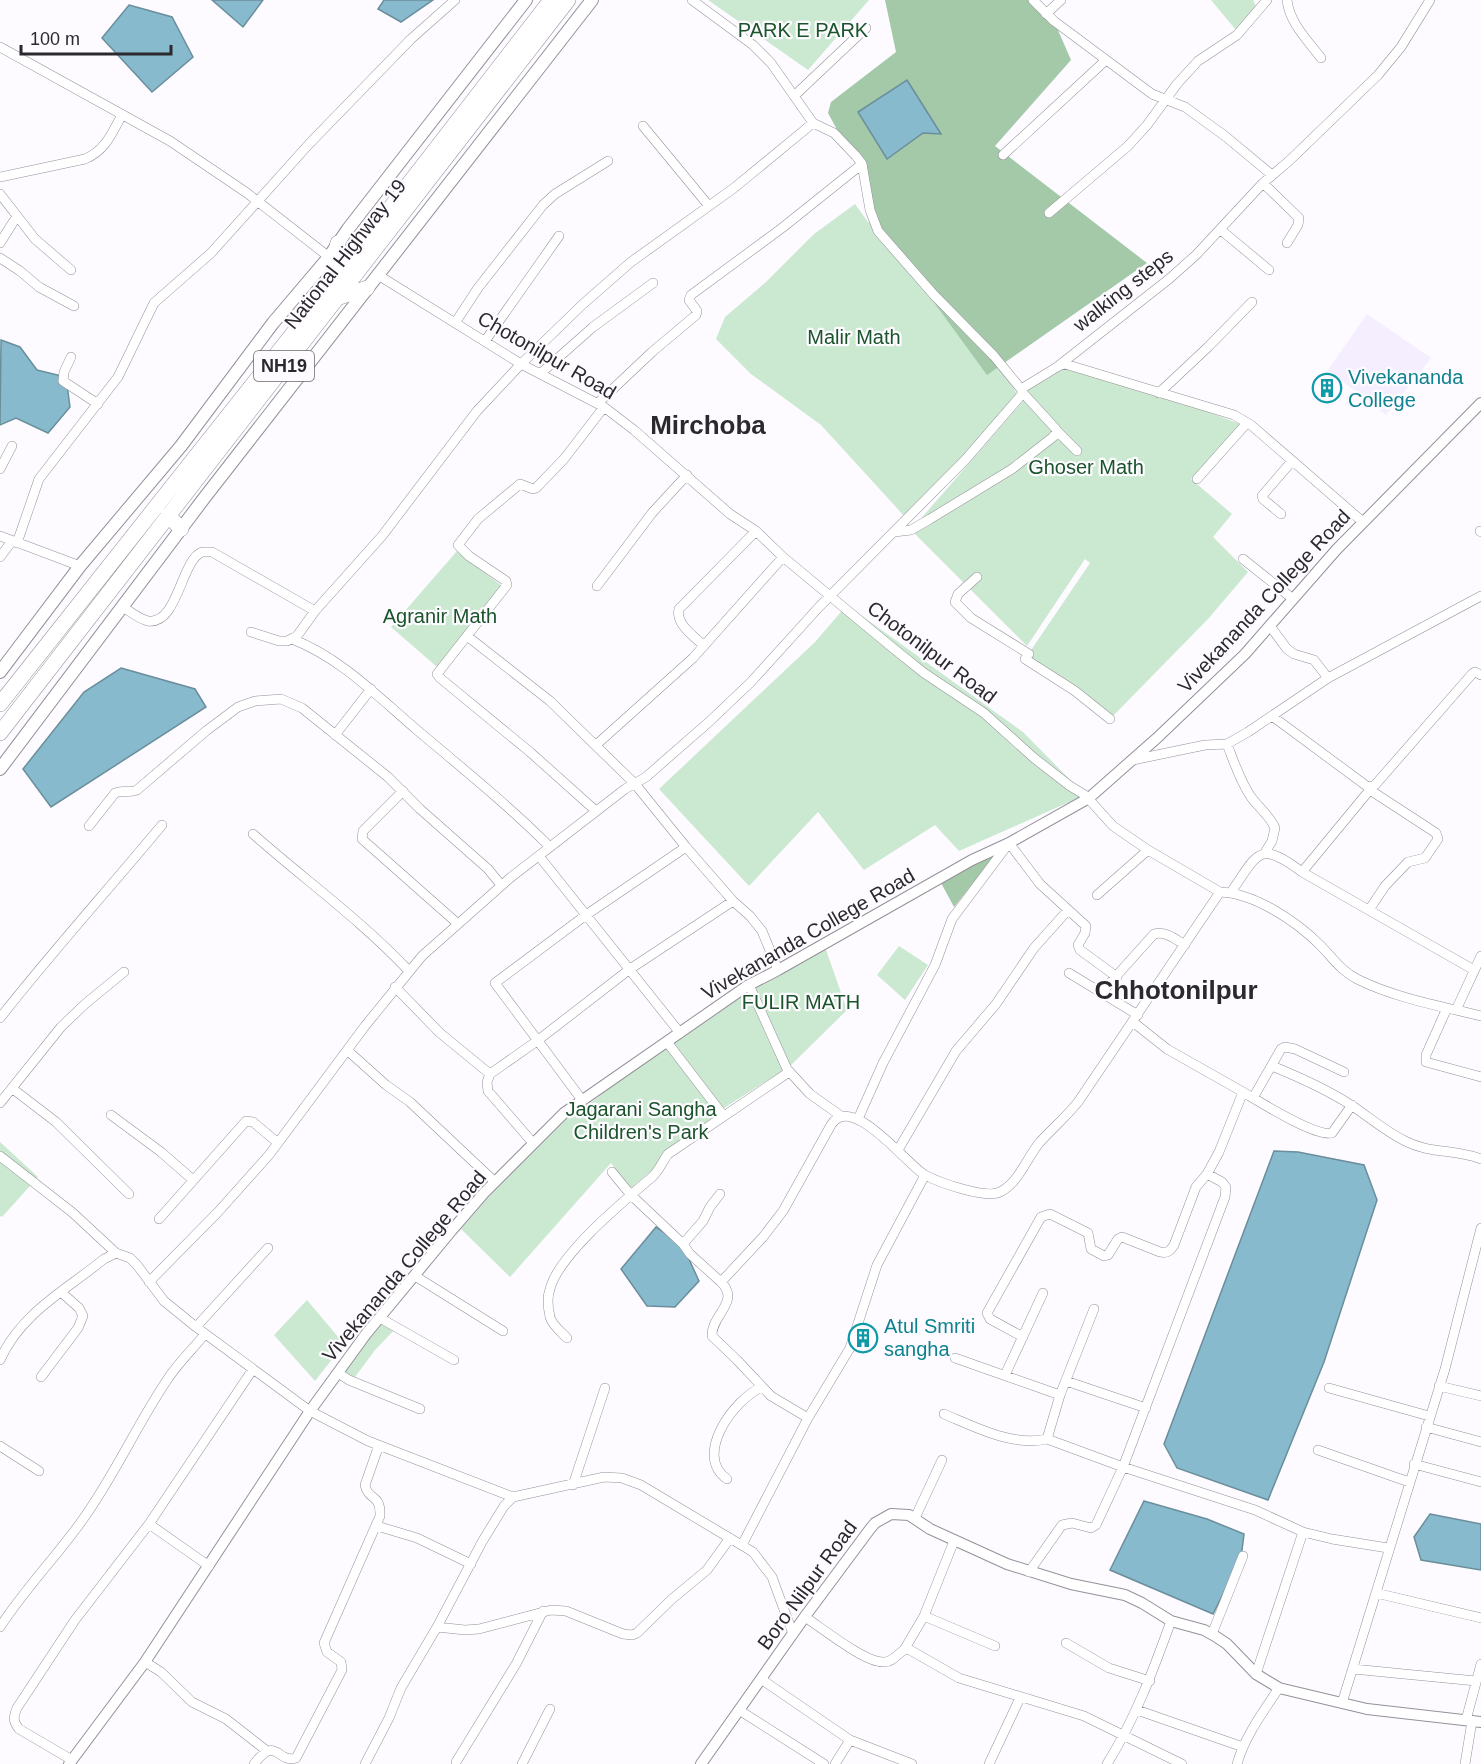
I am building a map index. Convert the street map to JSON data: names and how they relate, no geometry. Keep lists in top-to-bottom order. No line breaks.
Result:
{"streets":{"highway":["National Highway 19","NH19"],"street":["walking steps","Chotonilpur Road","Vivekananda College Road","Boro Nilpur Road"]},"crossings":[["National Highway 19","NH19"],["walking steps","Chotonilpur Road"],["Chotonilpur Road","Vivekananda College Road"]],"districts":["Mirchoba","Chhotonilpur"],"parks":["PARK E PARK","Malir Math","Ghoser Math","Agranir Math","FULIR MATH","Jagarani Sangha Children's Park"],"places":{"building":["Vivekananda College","Atul Smriti sangha"]},"scale_bar":"100 m"}
